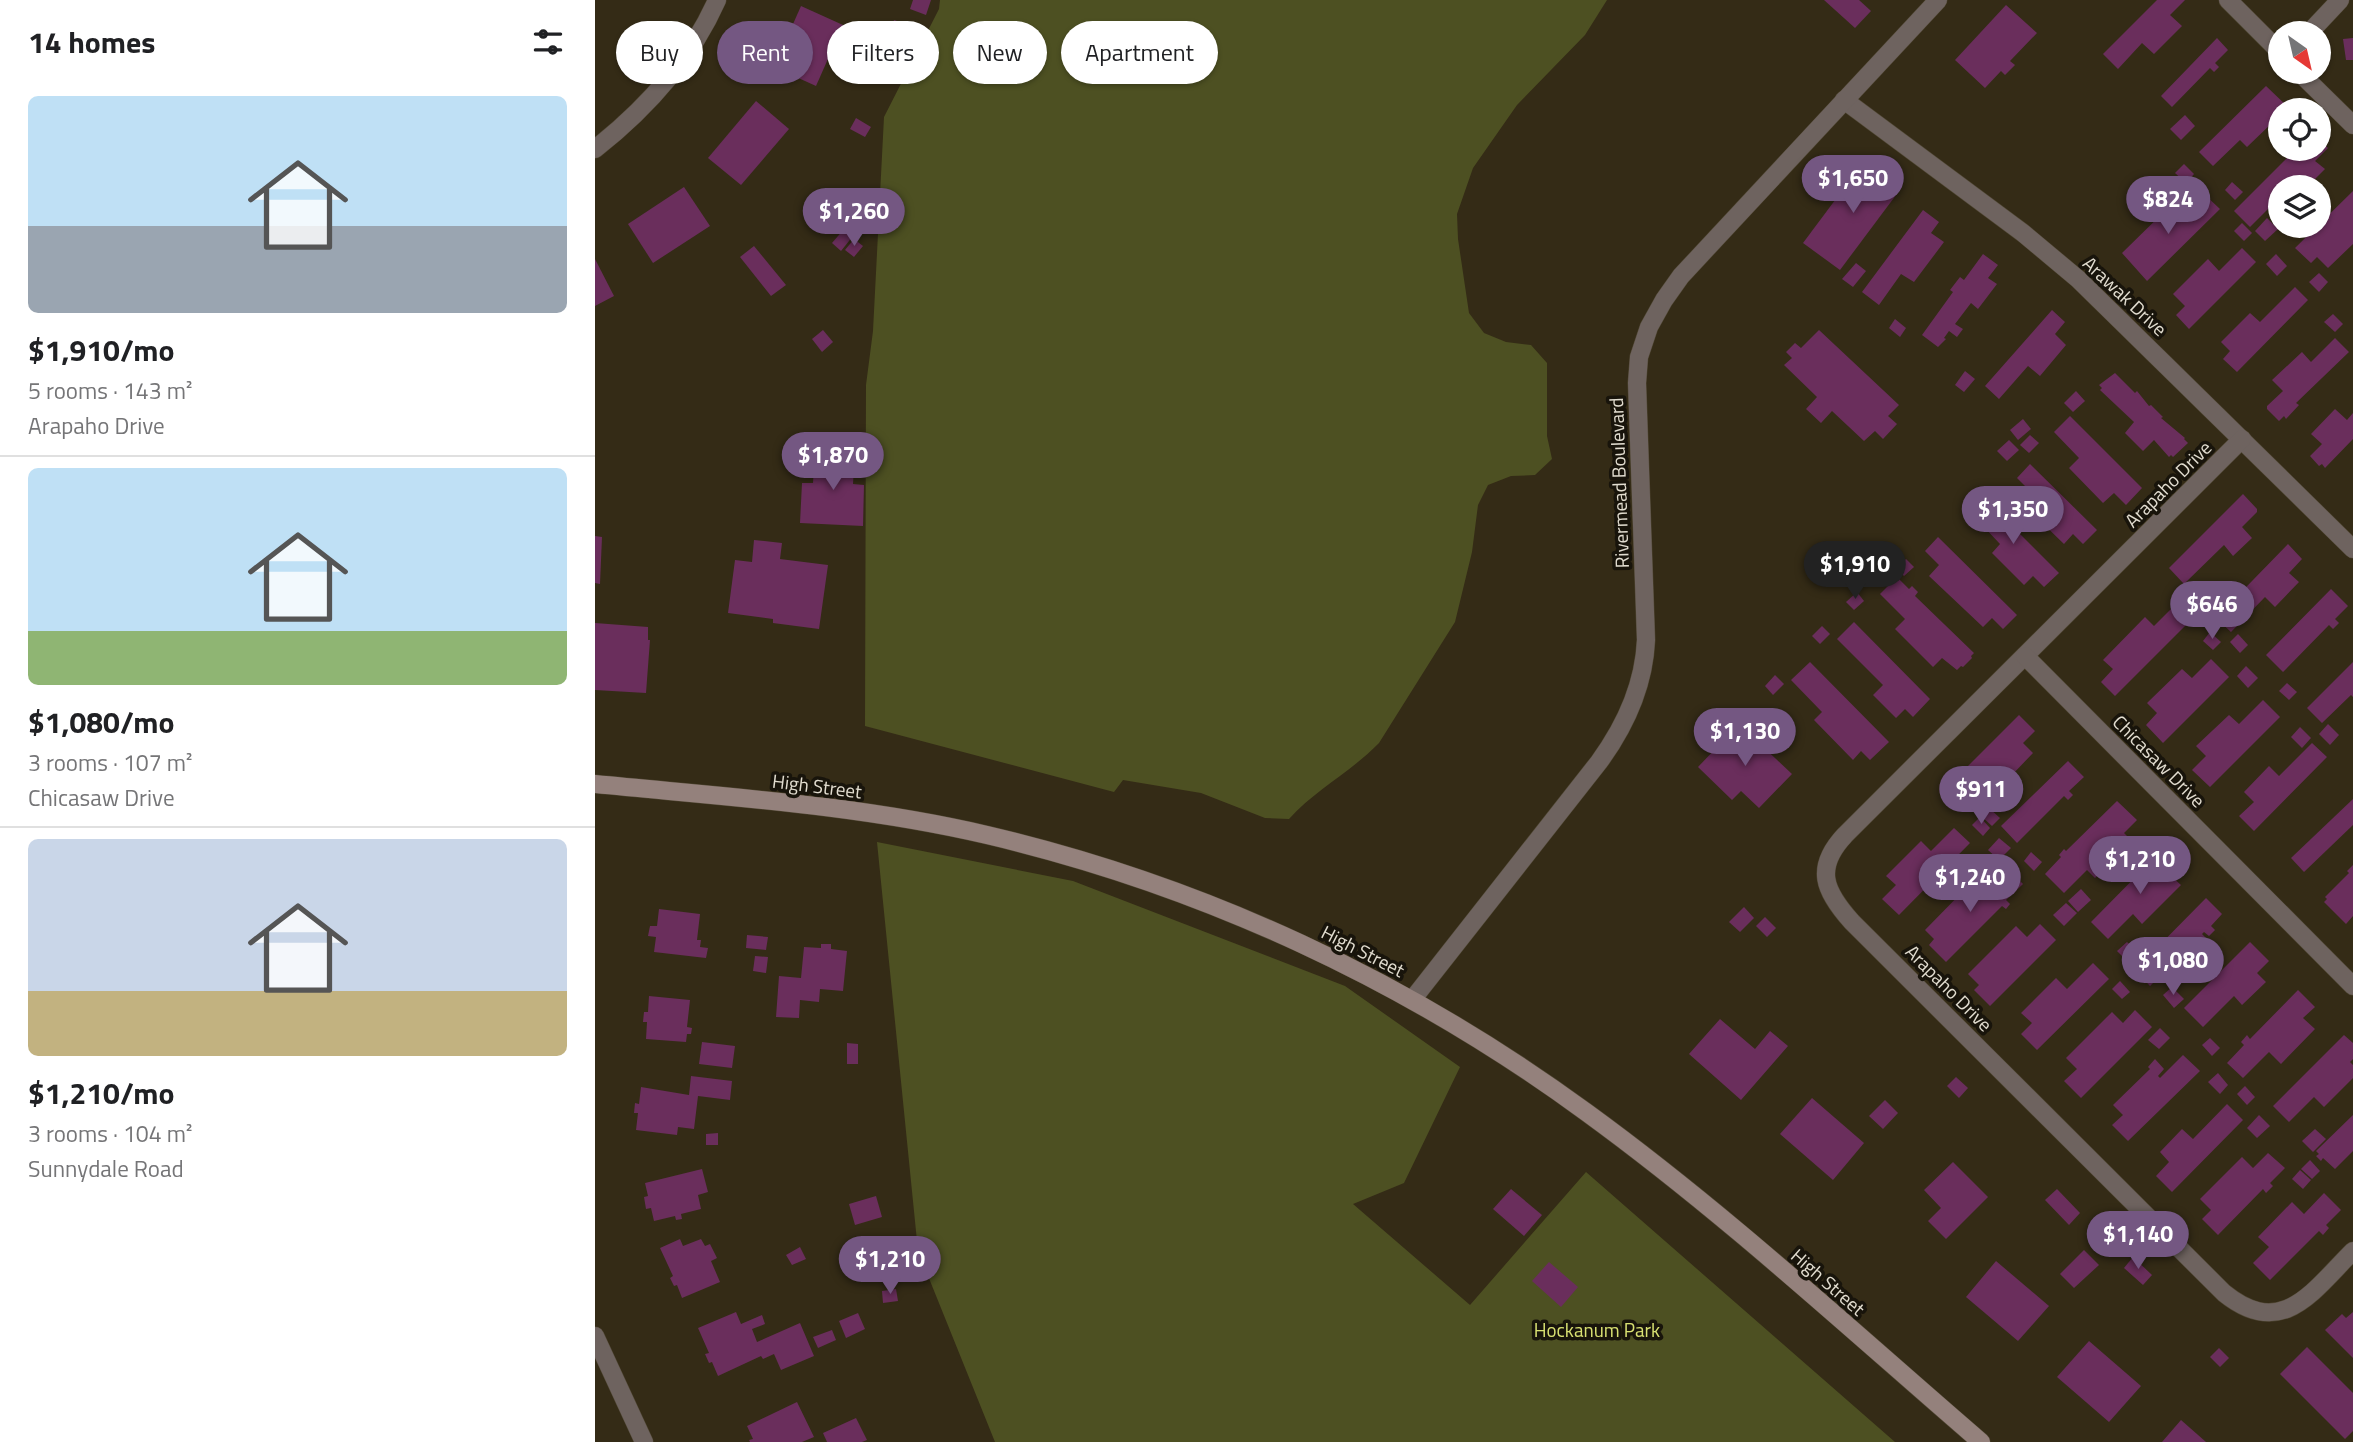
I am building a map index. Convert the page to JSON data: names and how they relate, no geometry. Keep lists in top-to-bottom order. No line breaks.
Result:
{"streets":{"main road":["High Street"],"street":["Arawak Drive","Rivermead Boulevard","Arapaho Drive","Chicasaw Drive"]},"crossings":[["Arawak Drive","Rivermead Boulevard"],["Arawak Drive","Arapaho Drive"],["Rivermead Boulevard","High Street"],["Arapaho Drive","Chicasaw Drive"]],"parks":["Hockanum Park"],"north":"bottom right","page":{"heading":"14 homes","chip":["Buy","Rent","Filters","New","Apartment"],"list":[{"name":"$1,910/mo","note":"5 rooms · 143 m² · Arapaho Drive"},{"name":"$1,080/mo","note":"3 rooms · 107 m² · Chicasaw Drive"},{"name":"$1,210/mo","note":"3 rooms · 104 m² · Sunnydale Road"}],"price":["$1,650","$824","$1,260","$1,870","$1,350","$1,910","$646","$1,130","$911","$1,210","$1,240","$1,080","$1,140","$1,210"]}}
